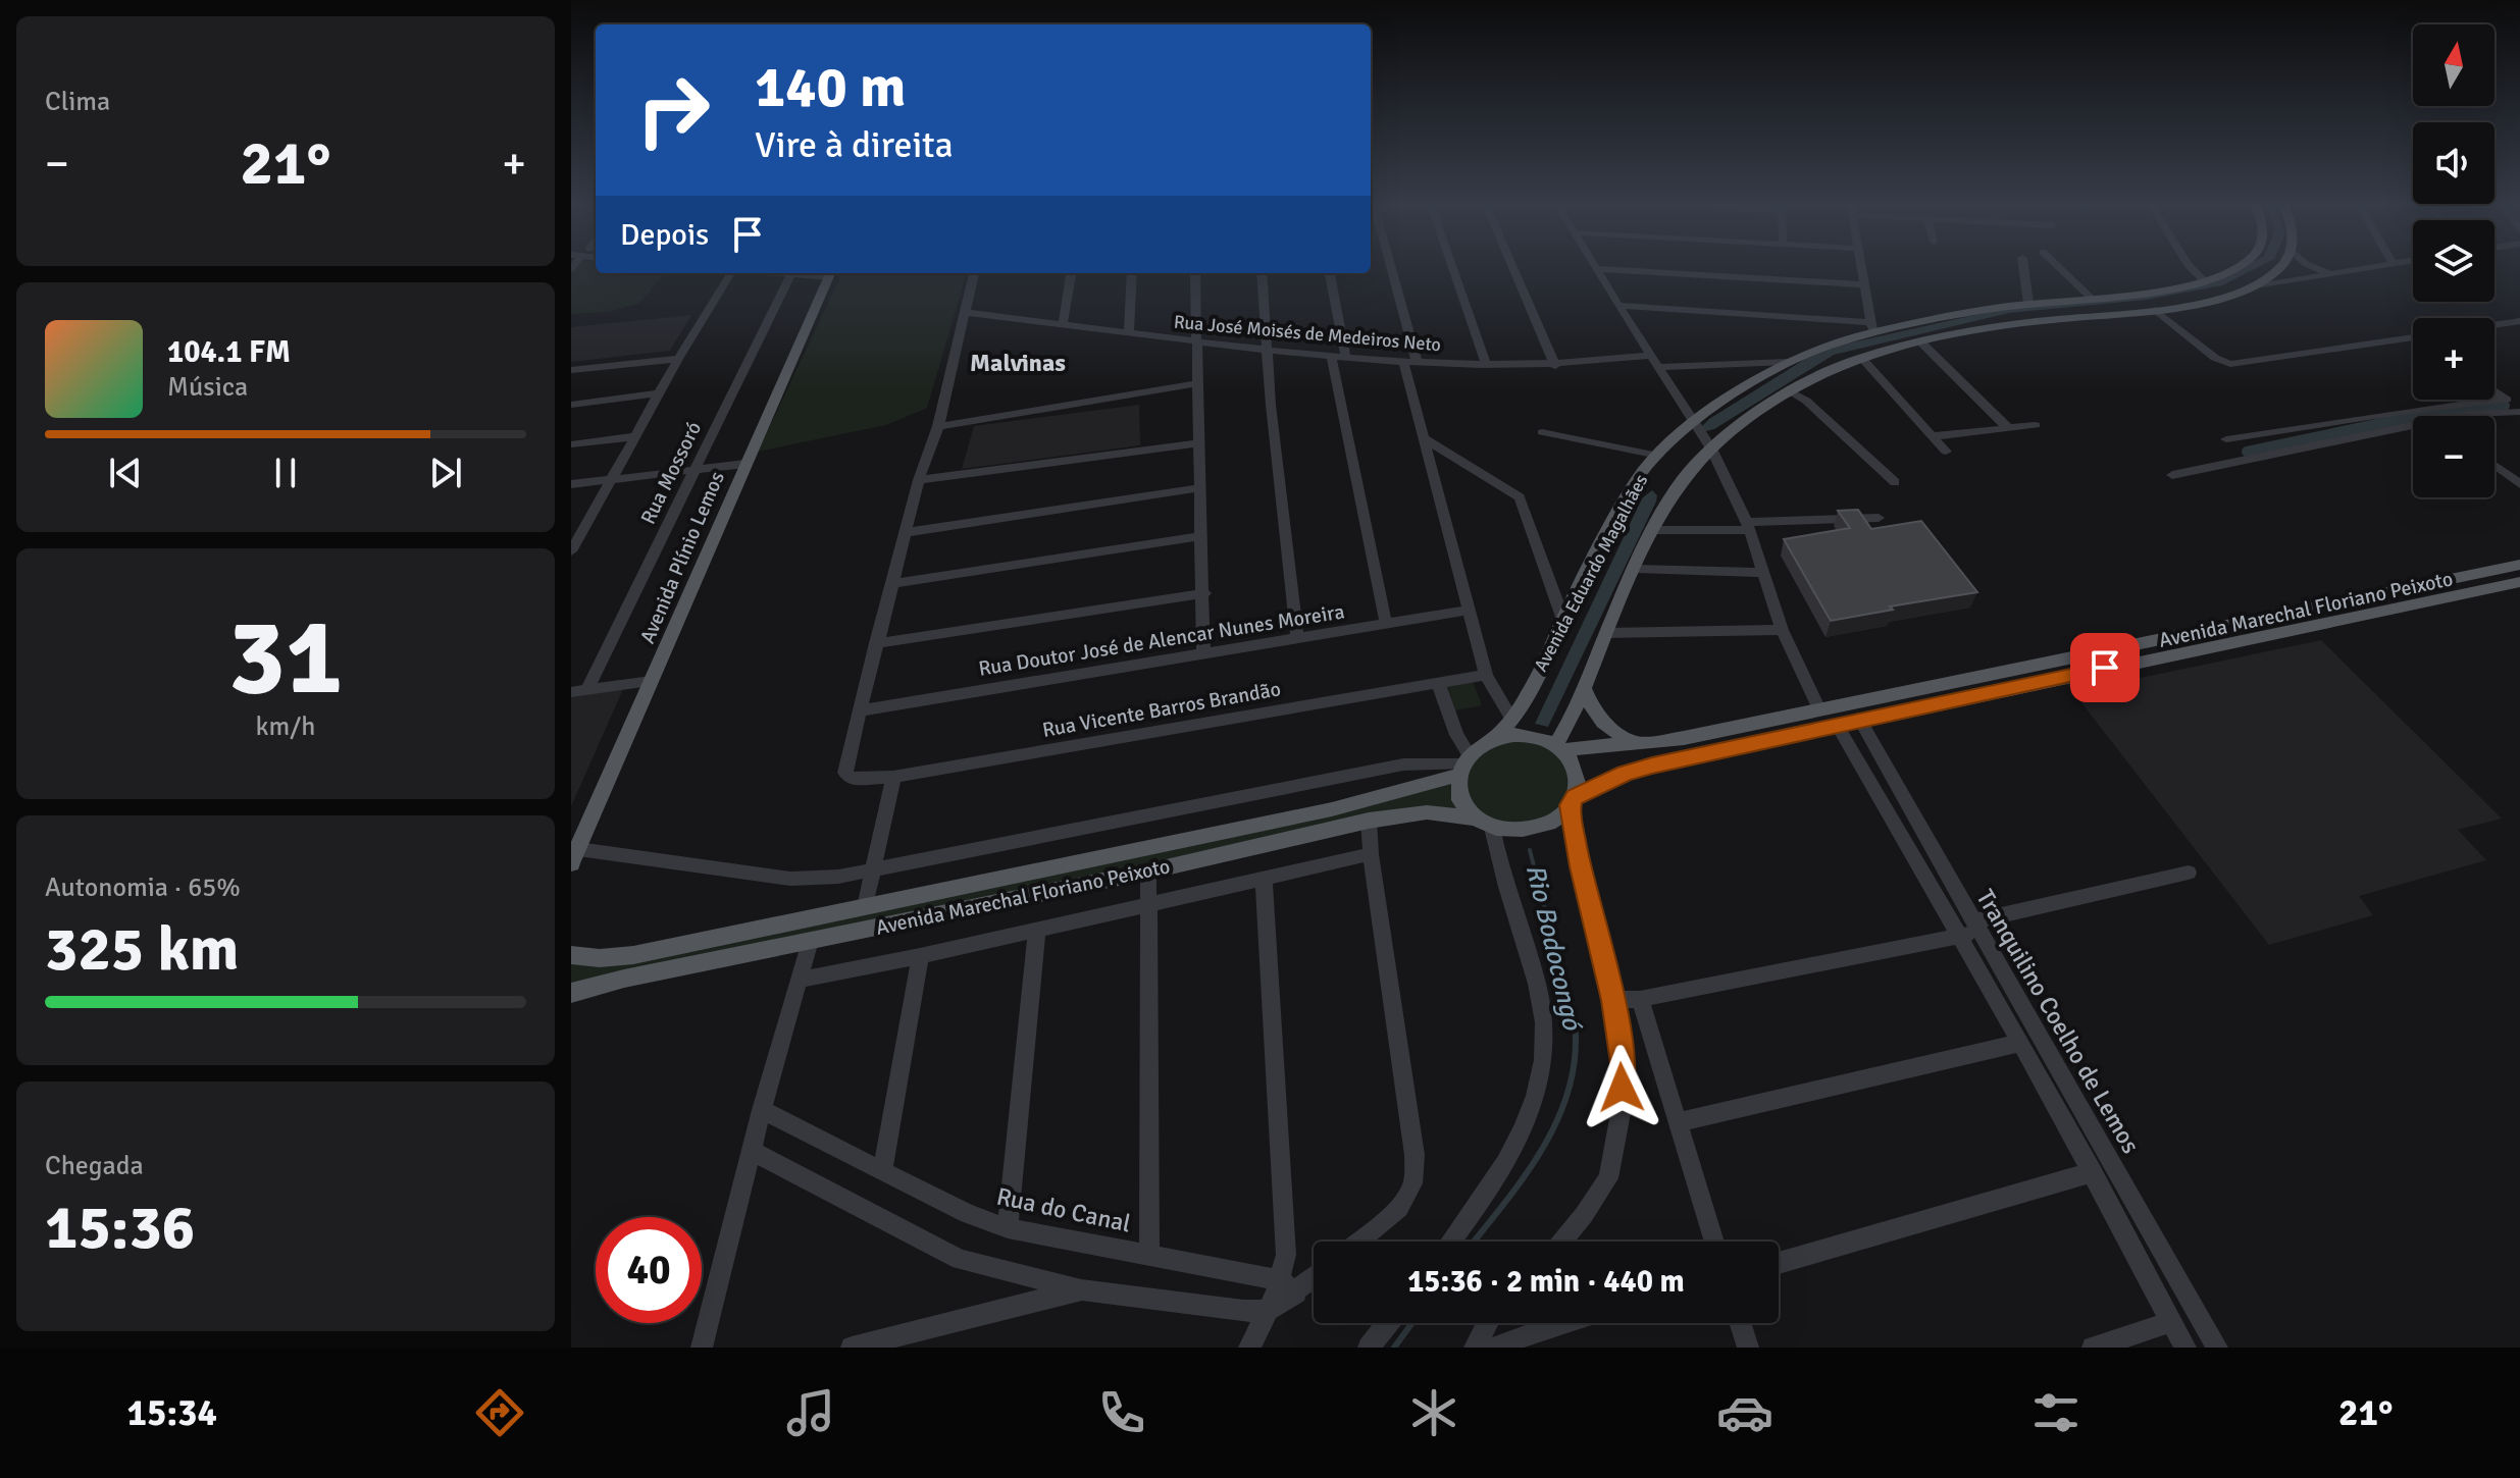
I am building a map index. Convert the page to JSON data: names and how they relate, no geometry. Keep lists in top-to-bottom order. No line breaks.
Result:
{"streets":{"main road":["Avenida Plínio Lemos","Avenida Eduardo Magalhães","Avenida Marechal Floriano Peixoto"],"street":["Rua José Moisés de Medeiros Neto","Rua Mossoró","Rua Doutor José de Alencar Nunes Moreira","Rua Vicente Barros Brandão","Tranquilino Coelho de Lemos","Rua do Canal"]},"crossings":[["Rua José Moisés de Medeiros Neto","Avenida Eduardo Magalhães"],["Avenida Eduardo Magalhães","Avenida Marechal Floriano Peixoto"],["Avenida Marechal Floriano Peixoto","Tranquilino Coelho de Lemos"],["Rua Doutor José de Alencar Nunes Moreira","Rua Vicente Barros Brandão"]],"districts":["Malvinas"],"water":["Rio Bodocongó"],"north":"top","page":{"tile":["Clima",["31","km/h"],["Autonomia · 65%","325 km"],["Chegada","15:36"]],"map_buttons":["+","−"],"turn":["140 m","Vire à direita"],"heat":["−","21°","+"],"then":"Depois","song":["104.1 FM","Música"],"limit":"40","trip":"15:36 · 2 min · 440 m","tabs":["15:34","21°"]}}
